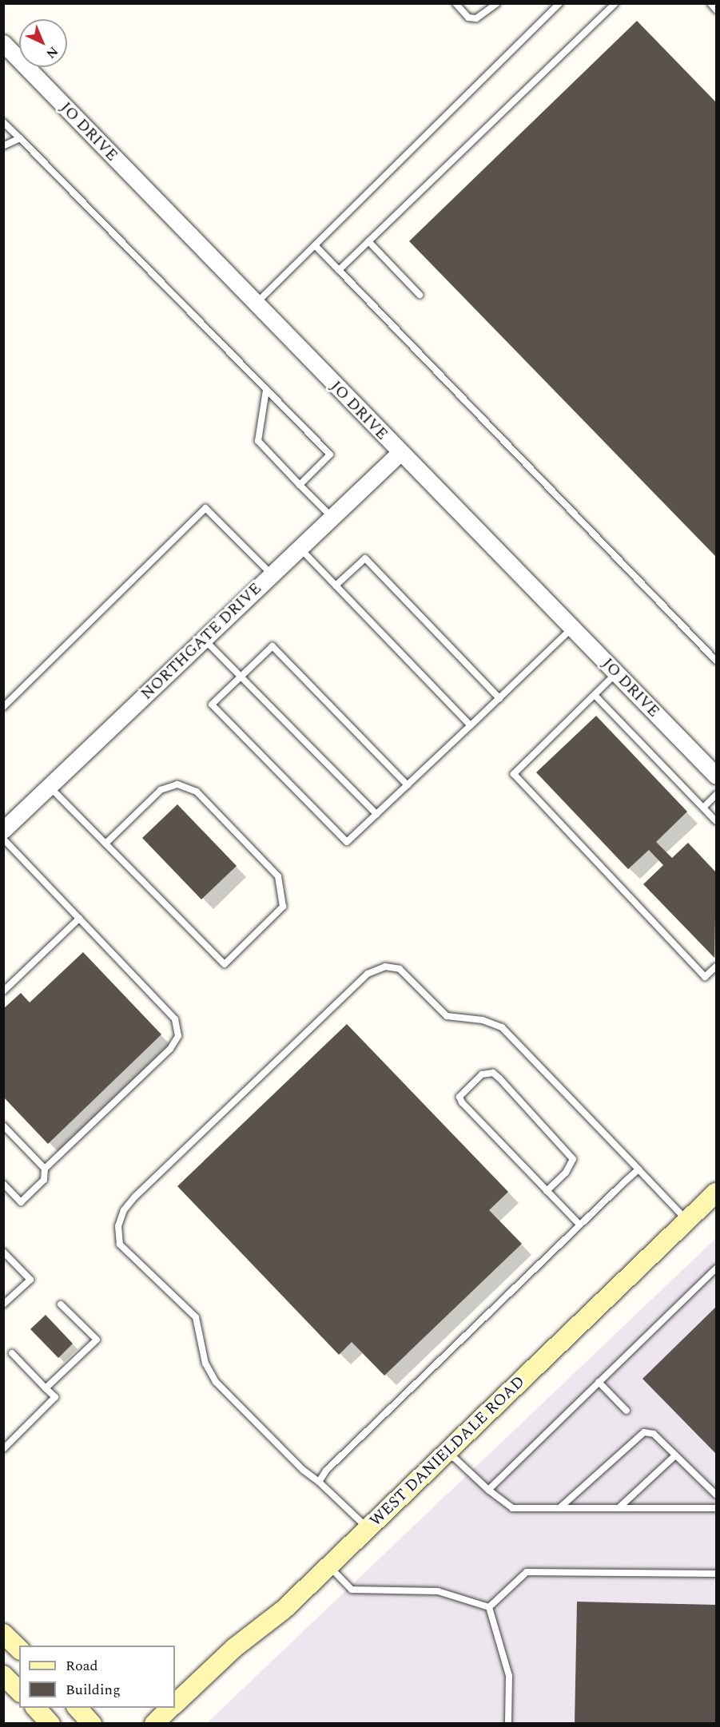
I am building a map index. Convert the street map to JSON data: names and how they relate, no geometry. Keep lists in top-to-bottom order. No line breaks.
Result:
{"streets":{"main road":["WEST DANIELDALE ROAD"],"street":["JO DRIVE","NORTHGATE DRIVE"]},"crossings":[["JO DRIVE","NORTHGATE DRIVE"]],"legend":["Road","Building"],"north":"bottom right"}
